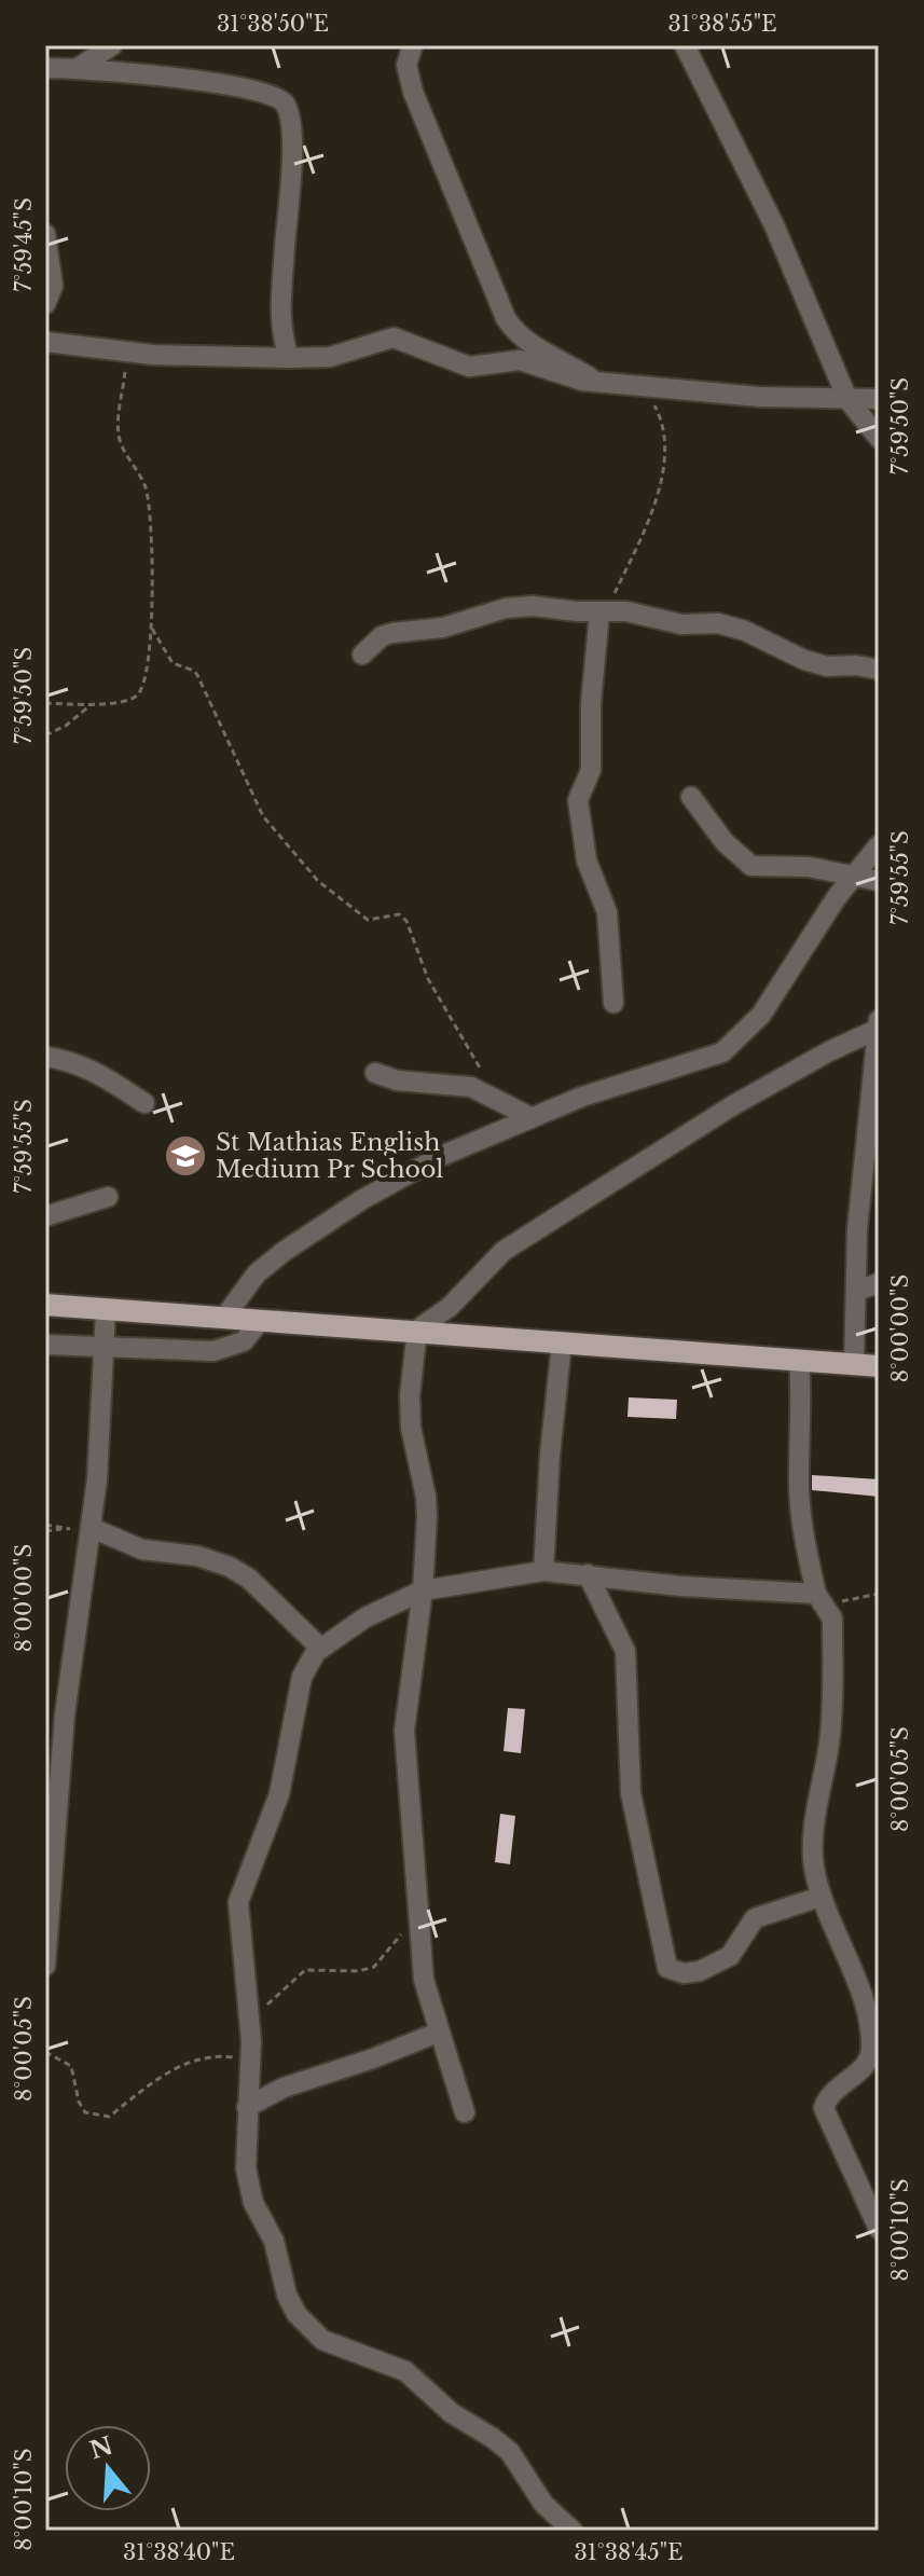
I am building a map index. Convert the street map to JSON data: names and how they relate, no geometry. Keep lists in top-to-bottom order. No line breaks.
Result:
{"places":{"school or university":["St Mathias English Medium Pr School"]},"north":"top","coordinates":["31°38'50\"E","31°38'55\"E","7°59'45\"S","7°59'50\"S","7°59'55\"S","8°00'00\"S","8°00'05\"S","8°00'10\"S","31°38'40\"E","31°38'45\"E"]}
